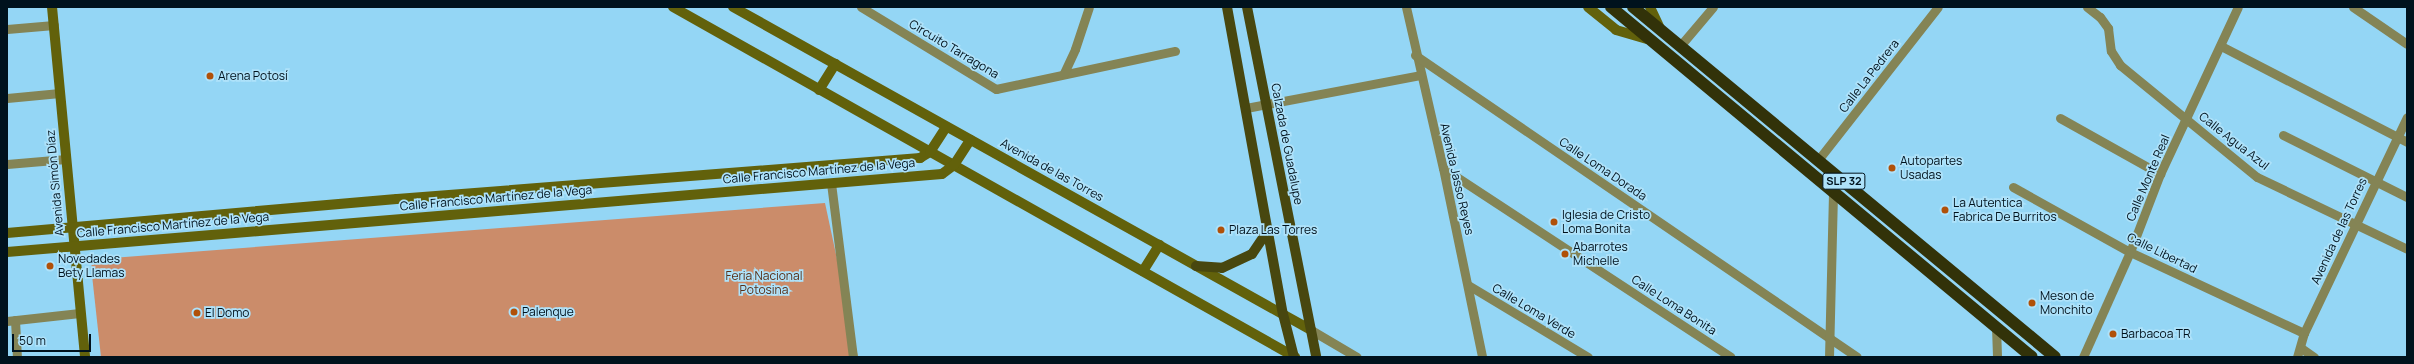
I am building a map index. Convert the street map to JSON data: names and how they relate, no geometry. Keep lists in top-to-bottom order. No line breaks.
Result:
{"streets":{"highway":["SLP 32"],"main road":["Calzada de Guadalupe"],"street":["Circuito Tarragona","Calle La Pedrera","Calle Agua Azul","Calle Loma Dorada","Avenida de las Torres","Calle Francisco Martínez de la Vega","Calle Monte Real","Avenida Jasso Reyes","Avenida Simón Díaz","Calle Libertad","Calle Loma Bonita","Calle Loma Verde"]},"crossings":[["Calle La Pedrera","SLP 32"],["Calle Agua Azul","Avenida de las Torres"],["Calle Agua Azul","Calle Monte Real"],["Calzada de Guadalupe","Avenida de las Torres"],["Calle Loma Dorada","Avenida Jasso Reyes"],["Avenida de las Torres","Calle Francisco Martínez de la Vega"],["Avenida de las Torres","Calle Libertad"],["Calle Francisco Martínez de la Vega","Avenida Simón Díaz"],["Calle Monte Real","Calle Libertad"],["Avenida Jasso Reyes","Calle Loma Bonita"],["Avenida Jasso Reyes","Calle Loma Verde"]],"parks":["Feria Nacional Potosina"],"places":["Arena Potosí","Autopartes Usadas","La Autentica Fabrica De Burritos","Iglesia de Cristo Loma Bonita","Plaza Las Torres","Abarrotes Michelle","Novedades Bety Llamas","Meson de Monchito","Palenque","El Domo","Barbacoa TR"],"scale_bar":"50 m"}
